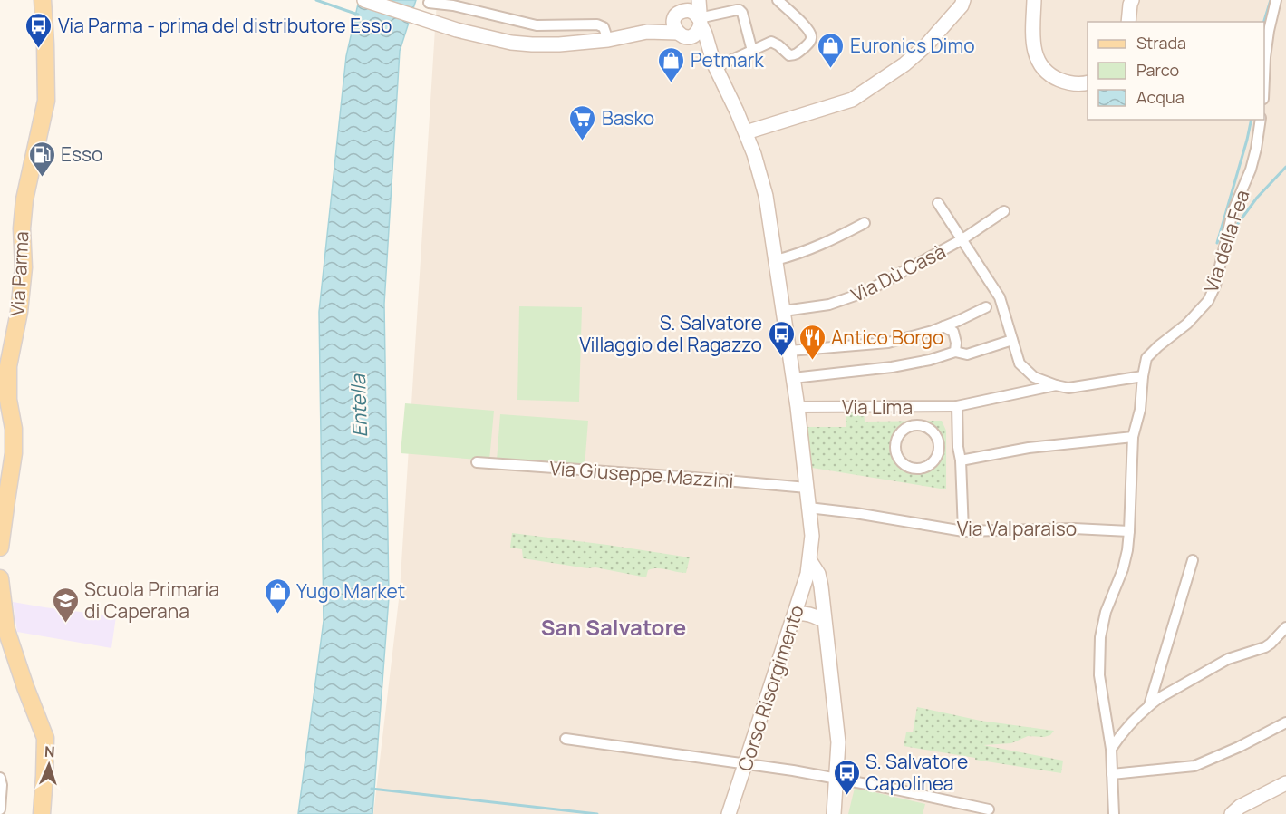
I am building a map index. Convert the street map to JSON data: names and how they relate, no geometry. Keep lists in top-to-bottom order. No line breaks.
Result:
{"streets":{"main road":["Via Parma","Corso Risorgimento"],"street":["Via della Fea","Via Dù Casà","Via Lima","Via Giuseppe Mazzini","Via Valparaiso"]},"crossings":[["Via della Fea","Via Valparaiso"],["Via Dù Casà","Corso Risorgimento"],["Via Lima","Corso Risorgimento"],["Via Giuseppe Mazzini","Corso Risorgimento"],["Via Valparaiso","Corso Risorgimento"]],"districts":["San Salvatore"],"water":["Entella"],"places":{"bus stop":["Via Parma - prima del distributore Esso","S. Salvatore Villaggio del Ragazzo","S. Salvatore Capolinea"],"shop":["Euronics Dimo","Petmark","Yugo Market"],"supermarket":["Basko"],"fuel station":["Esso"],"restaurant":["Antico Borgo"],"school or university":["Scuola Primaria di Caperana"]},"legend":["Strada","Parco","Acqua"],"north":"top"}
